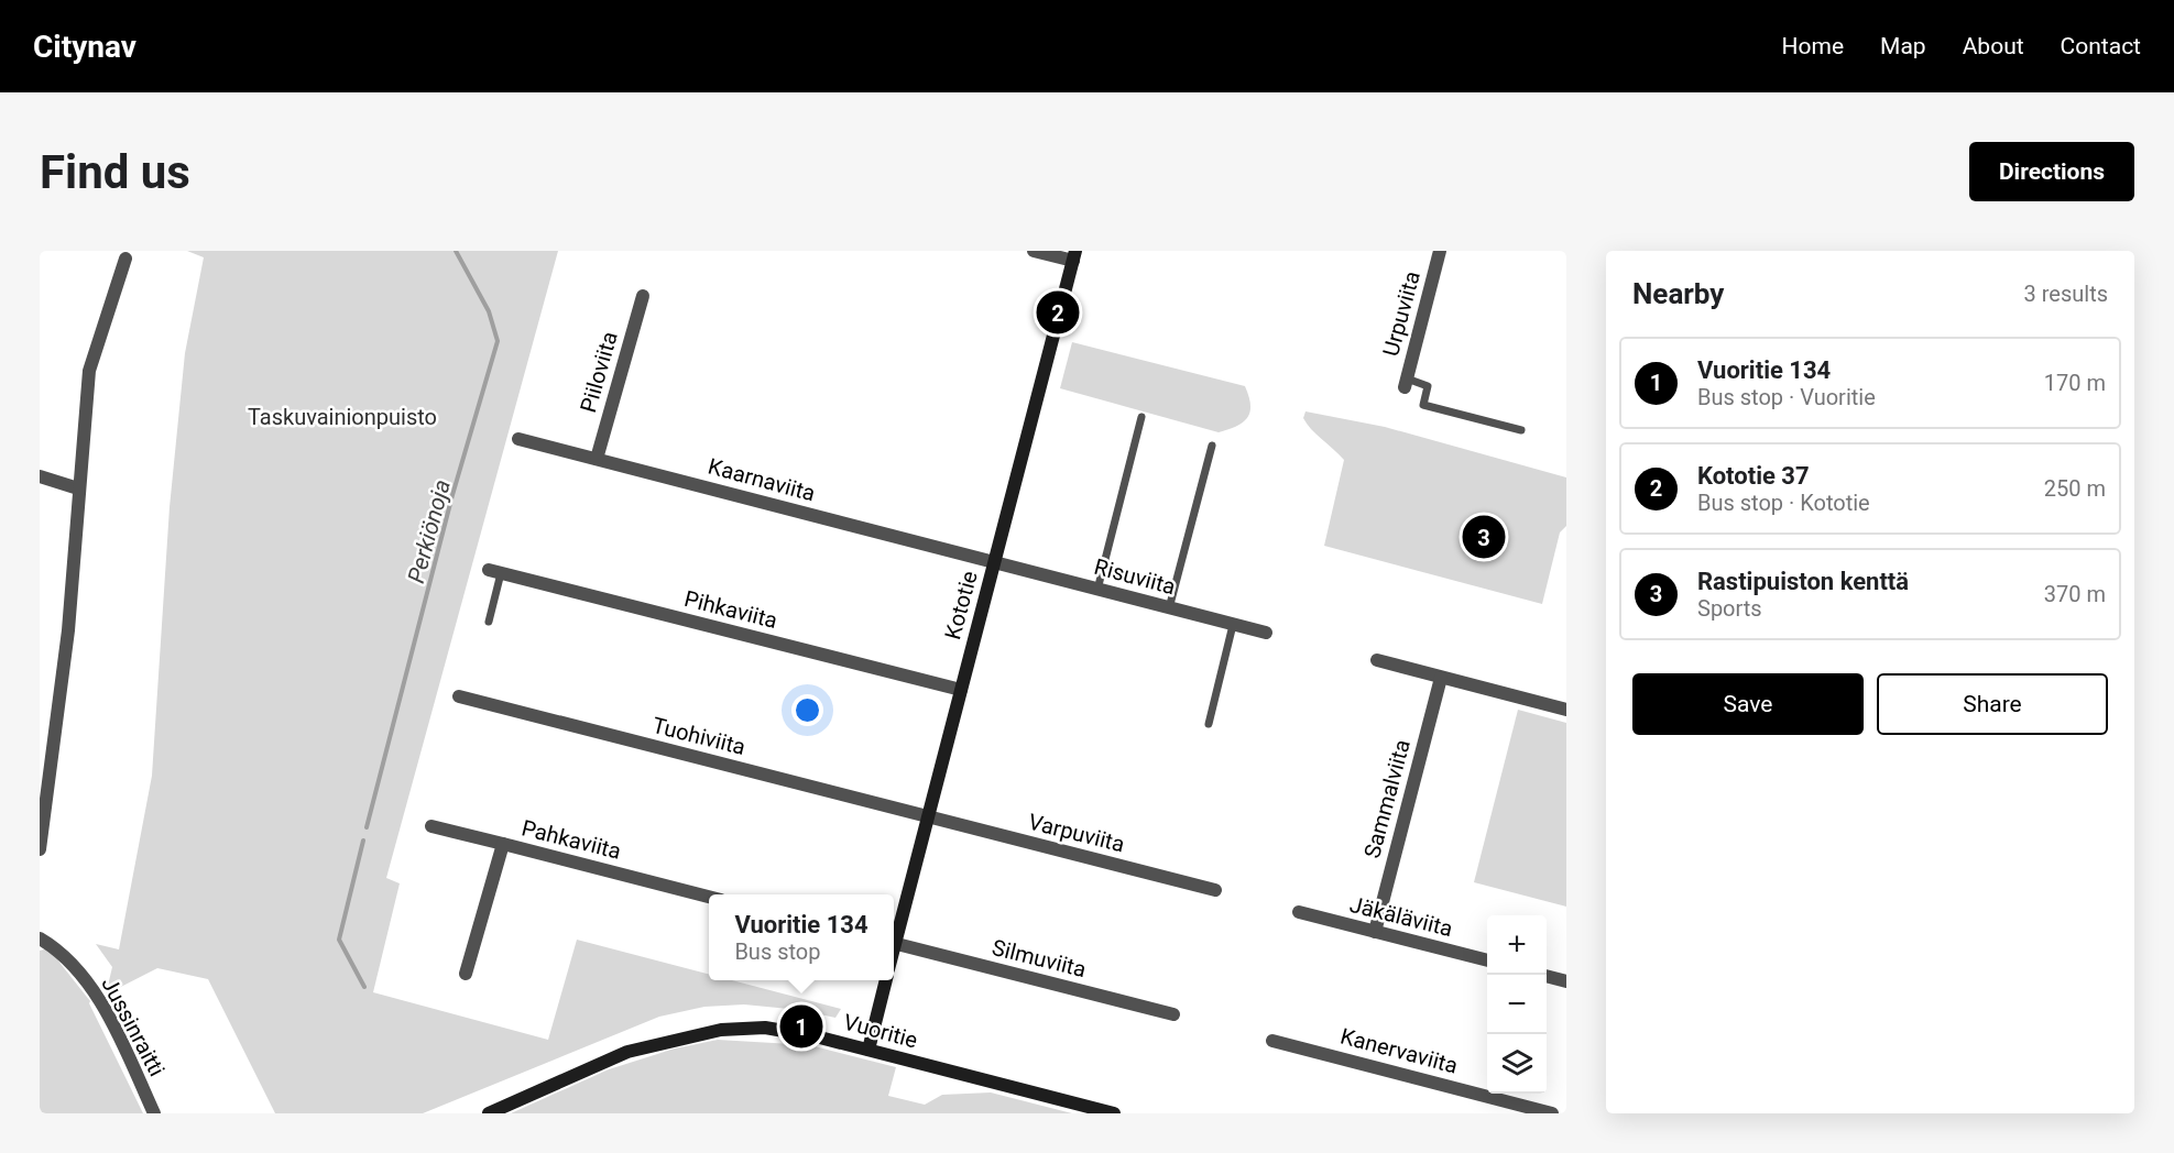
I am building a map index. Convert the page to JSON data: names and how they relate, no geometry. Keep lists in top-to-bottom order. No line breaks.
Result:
{"streets":{"street":["Urpuviita","Piiloviita","Kaarnaviita","Risuviita","Kototie","Pihkaviita","Tuohiviita","Sammalviita","Varpuviita","Pahkaviita","Jäkäläviita","Silmuviita","Jussinraitti","Vuoritie","Kanervaviita"]},"crossings":[["Piiloviita","Kaarnaviita"],["Kaarnaviita","Risuviita"],["Kaarnaviita","Kototie"],["Risuviita","Kototie"],["Kototie","Pihkaviita"],["Kototie","Tuohiviita"],["Kototie","Varpuviita"],["Tuohiviita","Varpuviita"],["Sammalviita","Jäkäläviita"]],"water":["Perkiönoja"],"parks":["Taskuvainionpuisto"],"page":{"header":"Citynav","nav":["Home","Map","About","Contact"],"buttons":["Directions",["Save","Share"]],"title":"Find us","heading":["Nearby","3 results"],"pins":["2","3","1"],"list":[{"mark":"1","name":"Vuoritie 134","note":"Bus stop · Vuoritie","value":"170 m"},{"mark":"2","name":"Kototie 37","note":"Bus stop · Kototie","value":"250 m"},{"mark":"3","name":"Rastipuiston kenttä","note":"Sports","value":"370 m"}],"popup":["Vuoritie 134","Bus stop"],"map_buttons":["+","−"]}}
